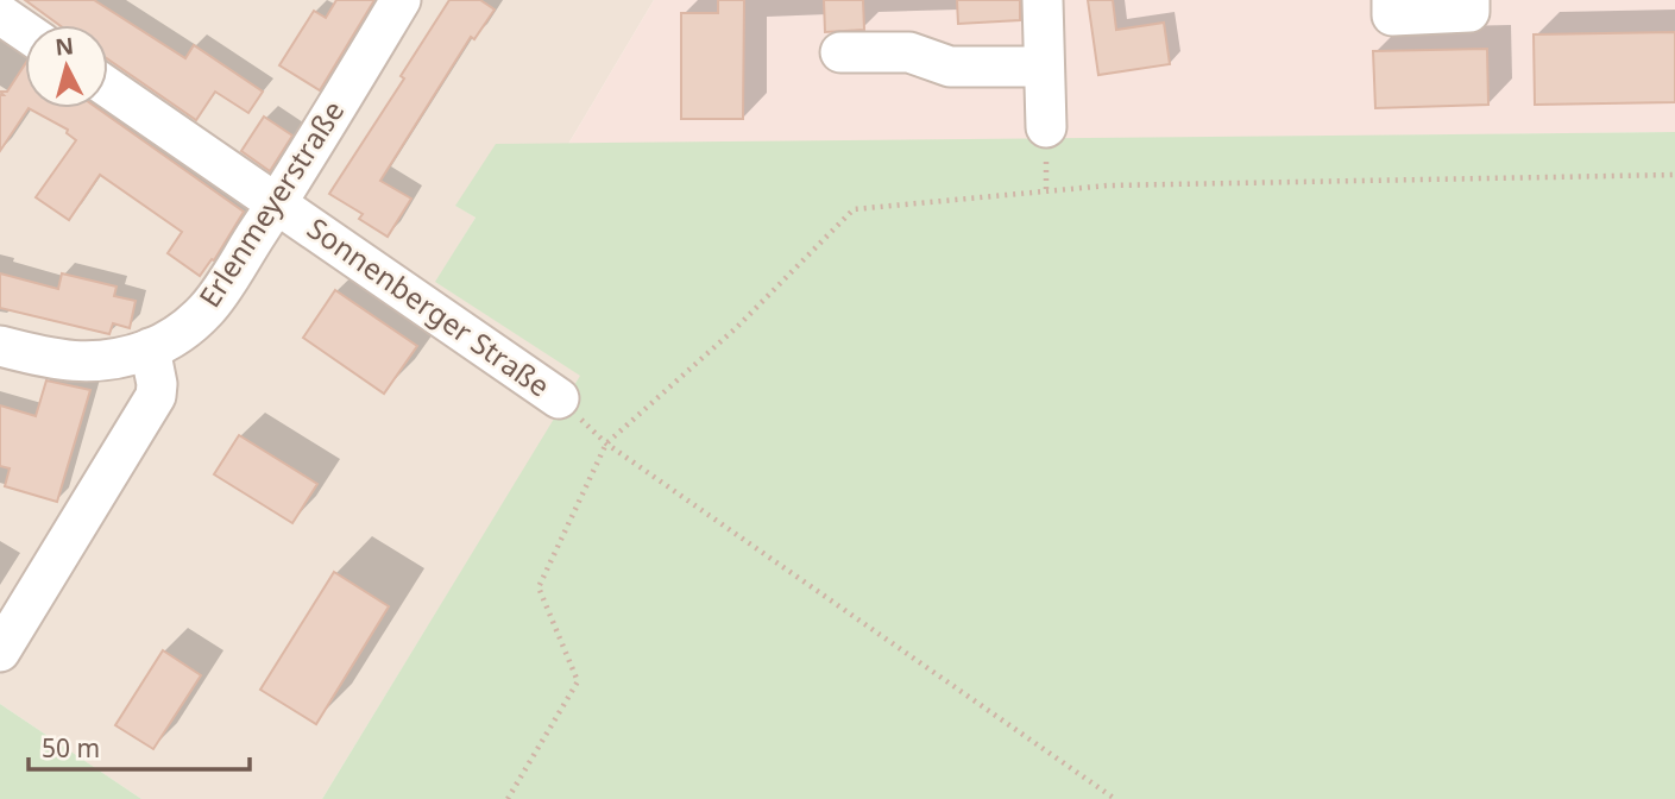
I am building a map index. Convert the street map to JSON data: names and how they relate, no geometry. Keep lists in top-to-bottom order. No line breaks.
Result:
{"streets":{"street":["Erlenmeyerstraße","Sonnenberger Straße"]},"crossings":[["Erlenmeyerstraße","Sonnenberger Straße"]],"scale_bar":"50 m","north":"top"}
